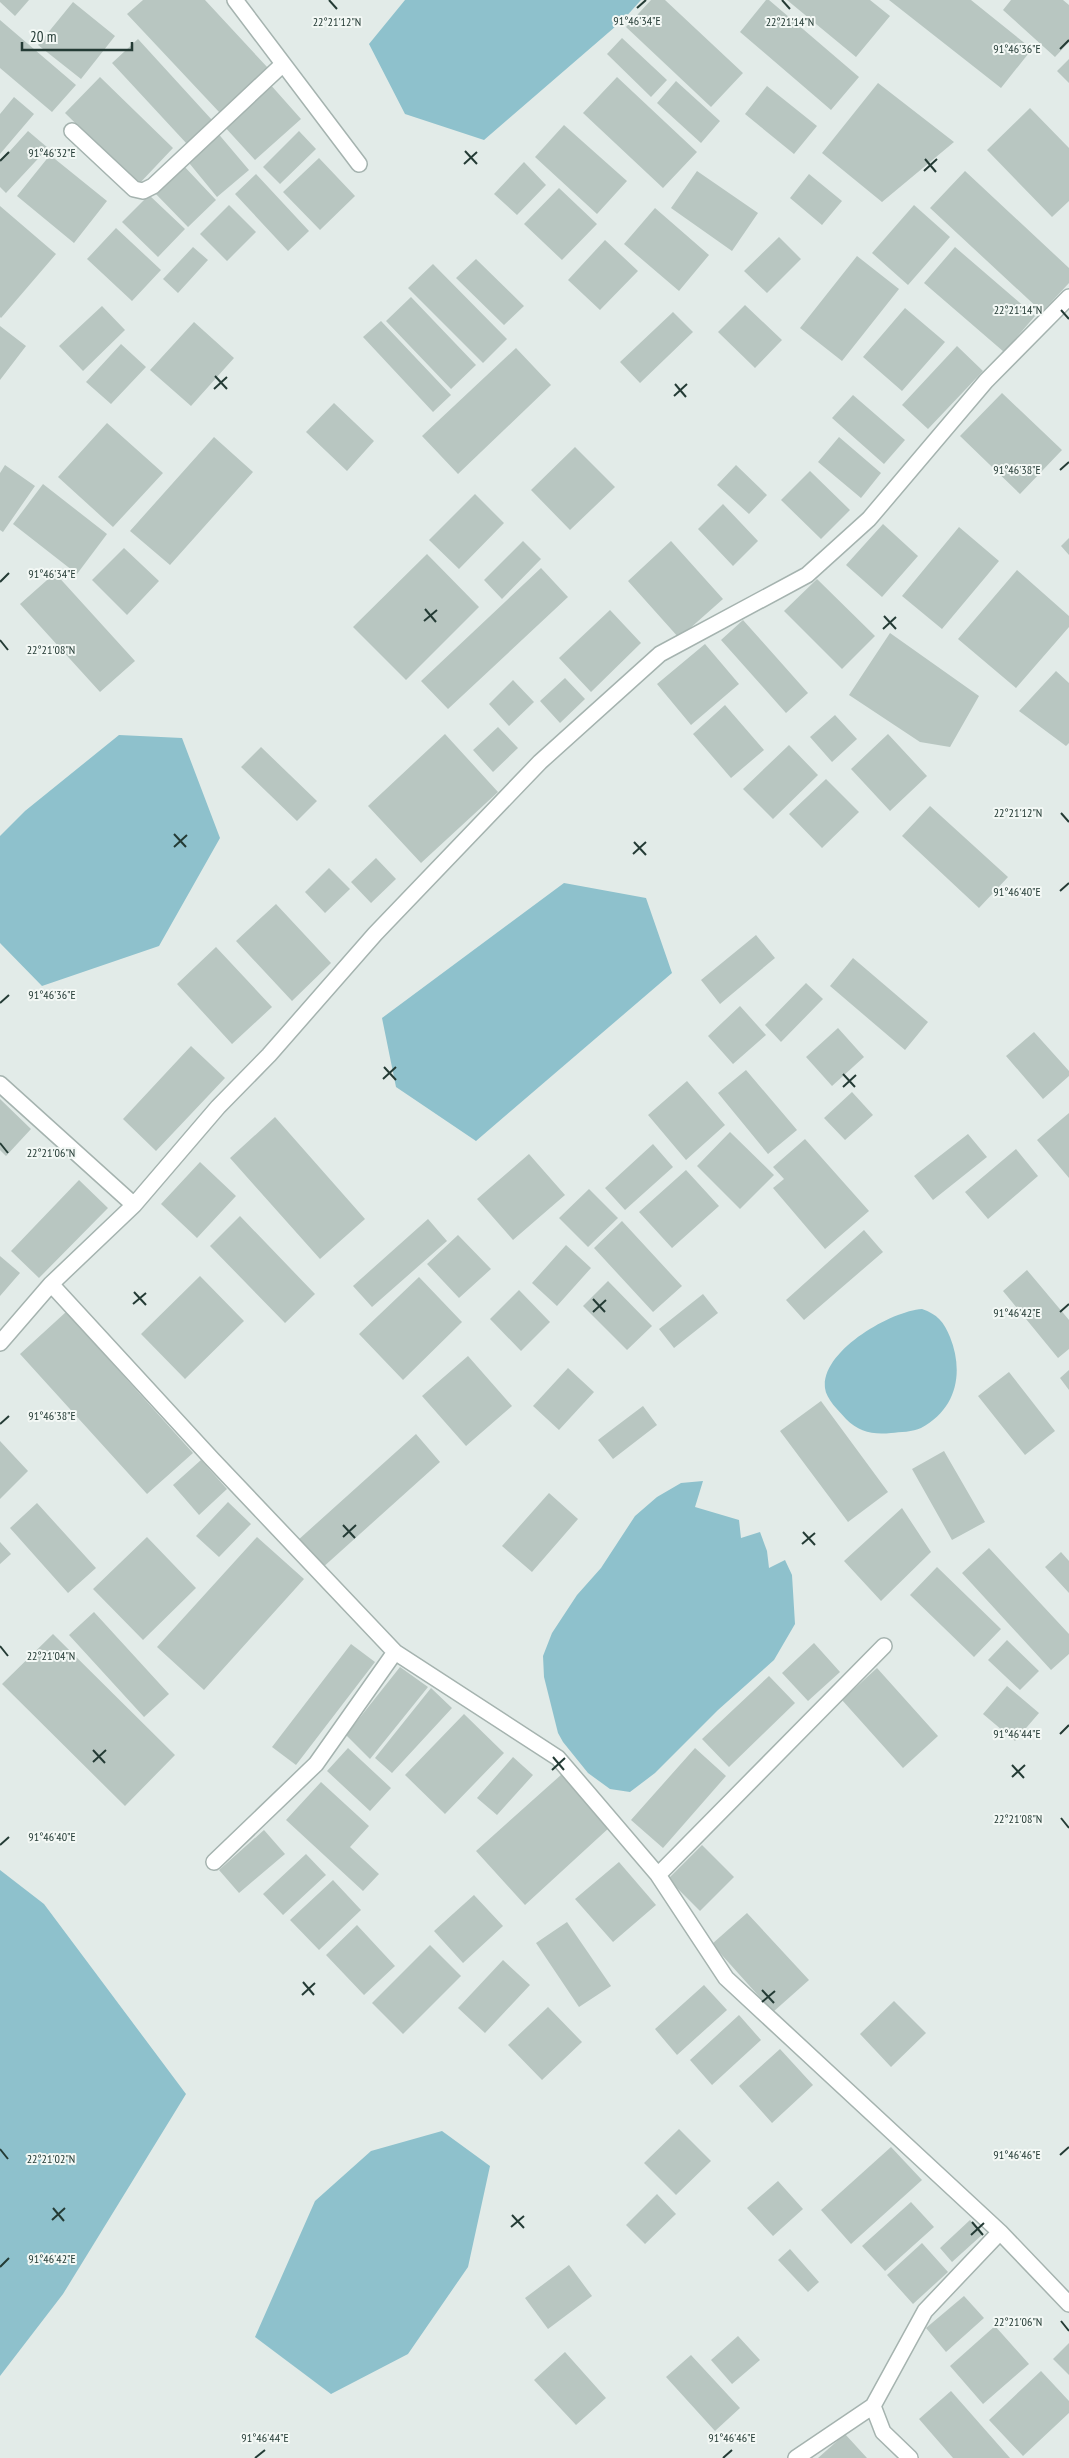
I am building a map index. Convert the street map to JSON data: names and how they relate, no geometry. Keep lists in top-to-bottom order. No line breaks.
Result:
{"scale_bar":"20 m","coordinates":["91°46'34\"E","22°21'12\"N","22°21'14\"N","91°46'36\"E","91°46'32\"E","91°46'38\"E","22°21'08\"N","91°46'40\"E","22°21'06\"N","91°46'42\"E","22°21'04\"N","91°46'44\"E","91°46'46\"E","22°21'02\"N"]}
